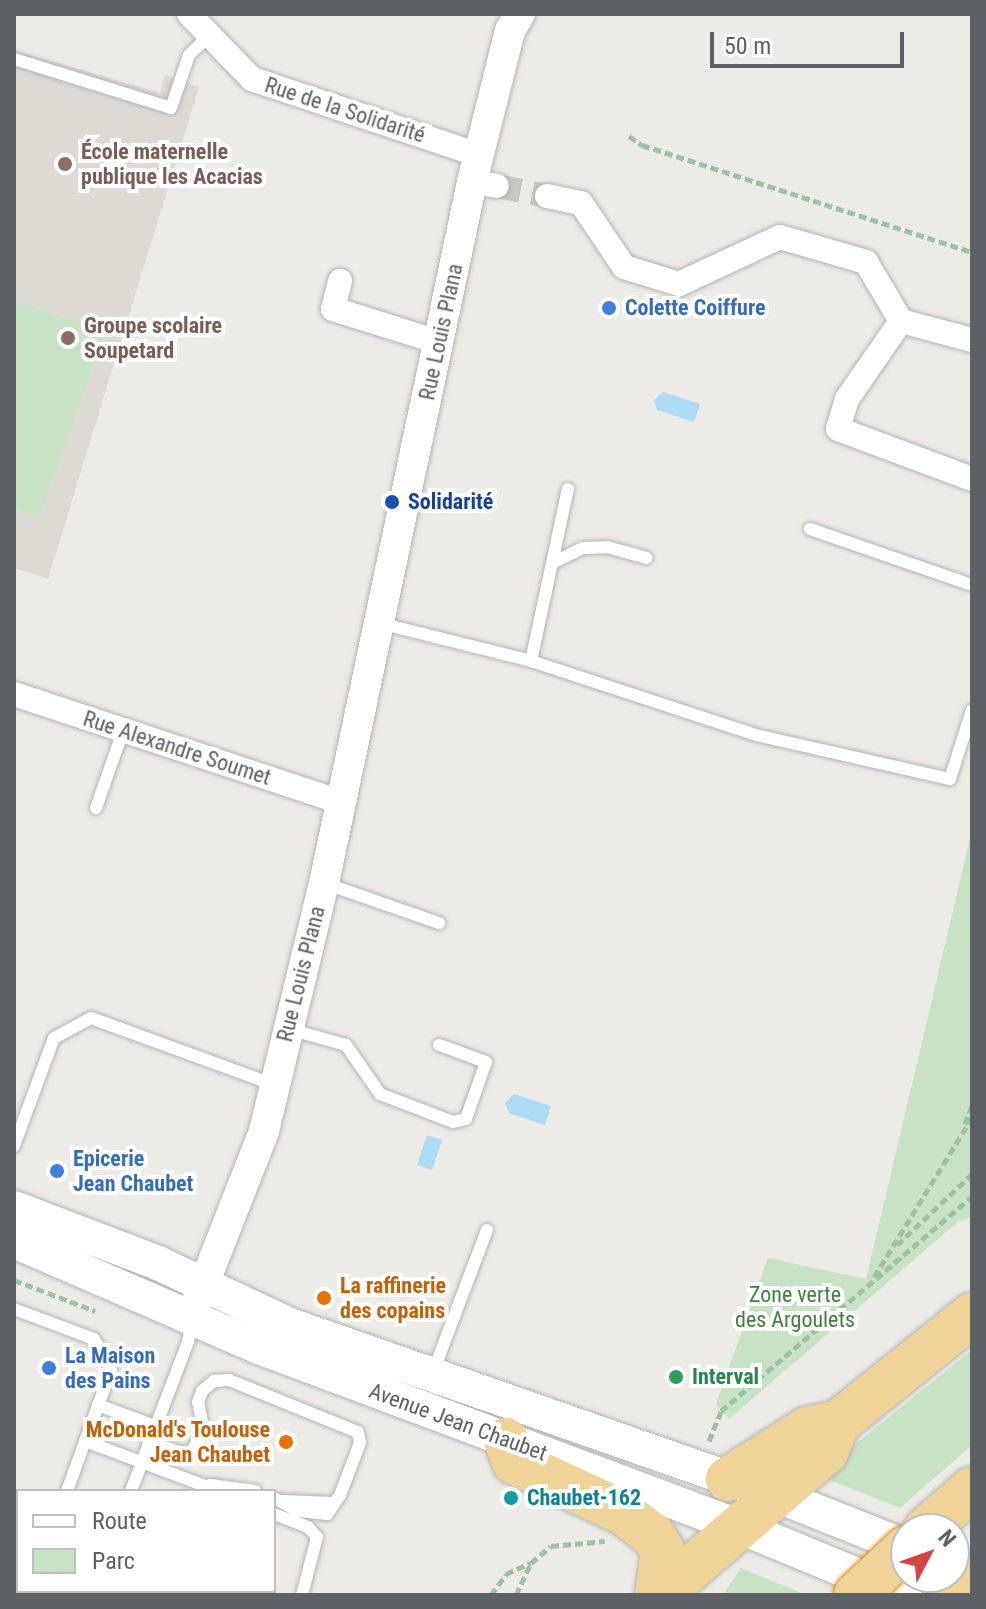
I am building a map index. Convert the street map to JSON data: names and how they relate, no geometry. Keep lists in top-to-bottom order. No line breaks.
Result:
{"streets":{"main road":["Avenue Jean Chaubet"],"street":["Rue de la Solidarité","Rue Louis Plana","Rue Alexandre Soumet"]},"crossings":[["Rue de la Solidarité","Rue Louis Plana"],["Rue Louis Plana","Rue Alexandre Soumet"],["Rue Louis Plana","Avenue Jean Chaubet"]],"parks":["Zone verte des Argoulets"],"places":["École maternelle publique les Acacias","Colette Coiffure","Groupe scolaire Soupetard","Solidarité","Epicerie Jean Chaubet","La raffinerie des copains","La Maison des Pains","Interval","McDonald's Toulouse Jean Chaubet","Chaubet-162"],"legend":["Route","Parc"],"scale_bar":"50 m","north":"top right"}
